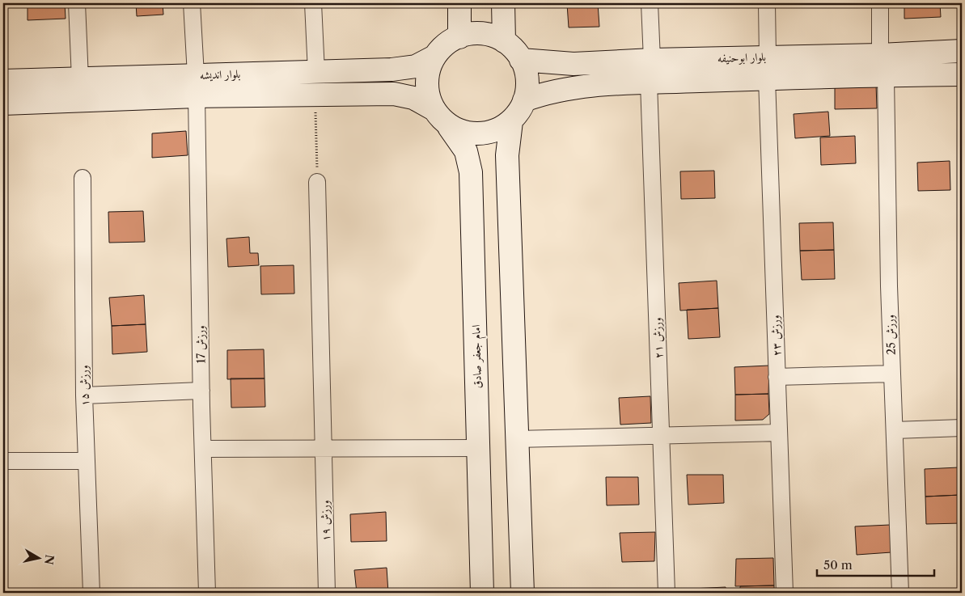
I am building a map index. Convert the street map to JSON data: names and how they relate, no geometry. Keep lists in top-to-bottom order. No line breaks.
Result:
{"streets":{"street":["بلوار ابوحنیفه","بلوار اندیشه","ورزش 25","ورزش ۲۳","ورزش ۲۱","ورزش 17","امام جعفر صادق","ورزش ۱۵","ورزش ۱۹"]},"crossings":[["بلوار ابوحنیفه","بلوار اندیشه"],["بلوار ابوحنیفه","ورزش 25"],["بلوار ابوحنیفه","ورزش ۲۳"],["بلوار ابوحنیفه","ورزش ۲۱"],["بلوار ابوحنیفه","امام جعفر صادق"],["بلوار اندیشه","ورزش 17"],["بلوار اندیشه","امام جعفر صادق"]],"scale_bar":"50 m","north":"right"}
